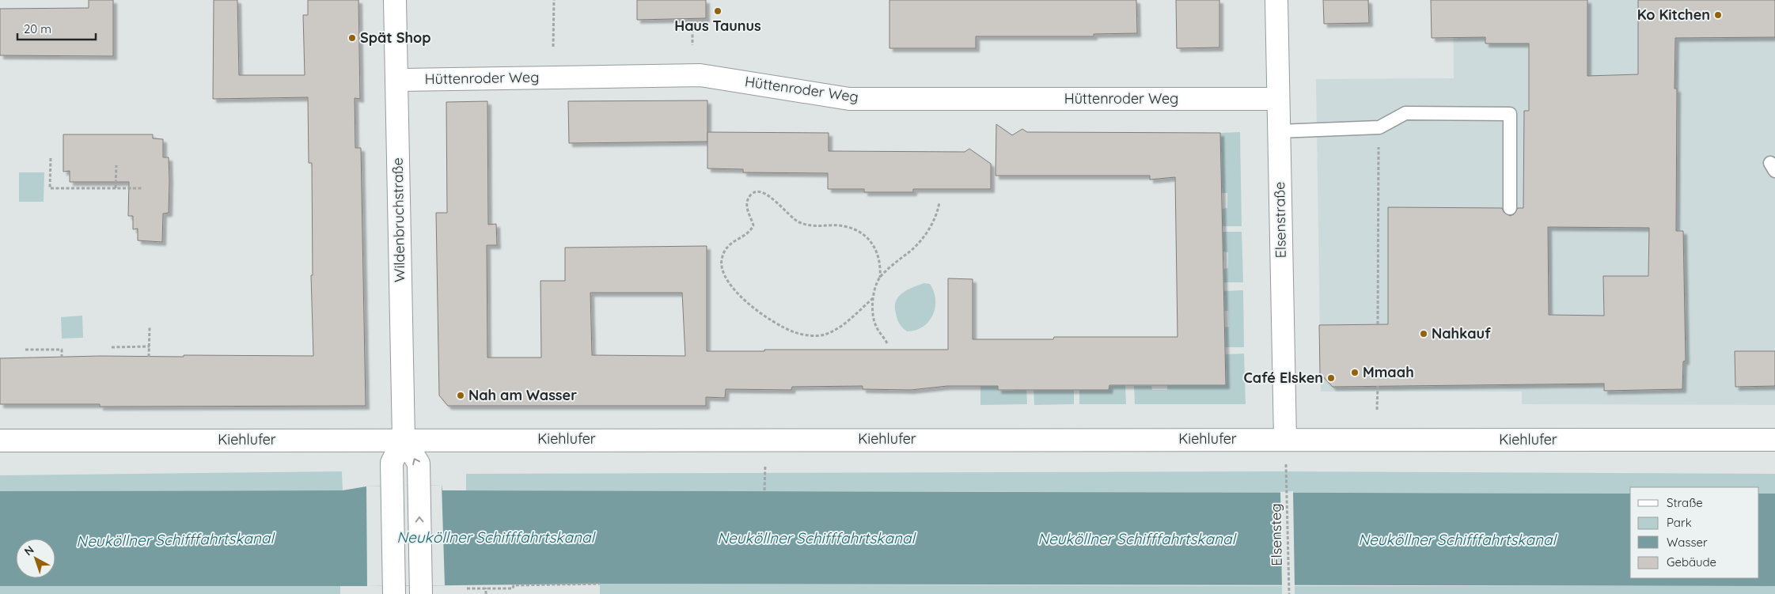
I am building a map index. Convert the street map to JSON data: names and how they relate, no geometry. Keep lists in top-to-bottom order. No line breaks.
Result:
{"streets":{"street":["Hüttenroder Weg","Wildenbruchstraße","Elsenstraße","Kiehlufer"],"path":["Elsensteg"]},"crossings":[["Hüttenroder Weg","Wildenbruchstraße"],["Hüttenroder Weg","Elsenstraße"],["Wildenbruchstraße","Kiehlufer"],["Elsenstraße","Kiehlufer"]],"water":["Neuköllner Schifffahrtskanal"],"places":["Haus Taunus","Ko Kitchen","Spät Shop","Nahkauf","Mmaah","Café Elsken","Nah am Wasser"],"legend":["Straße","Park","Wasser","Gebäude"],"scale_bar":"20 m","north":"top left"}
